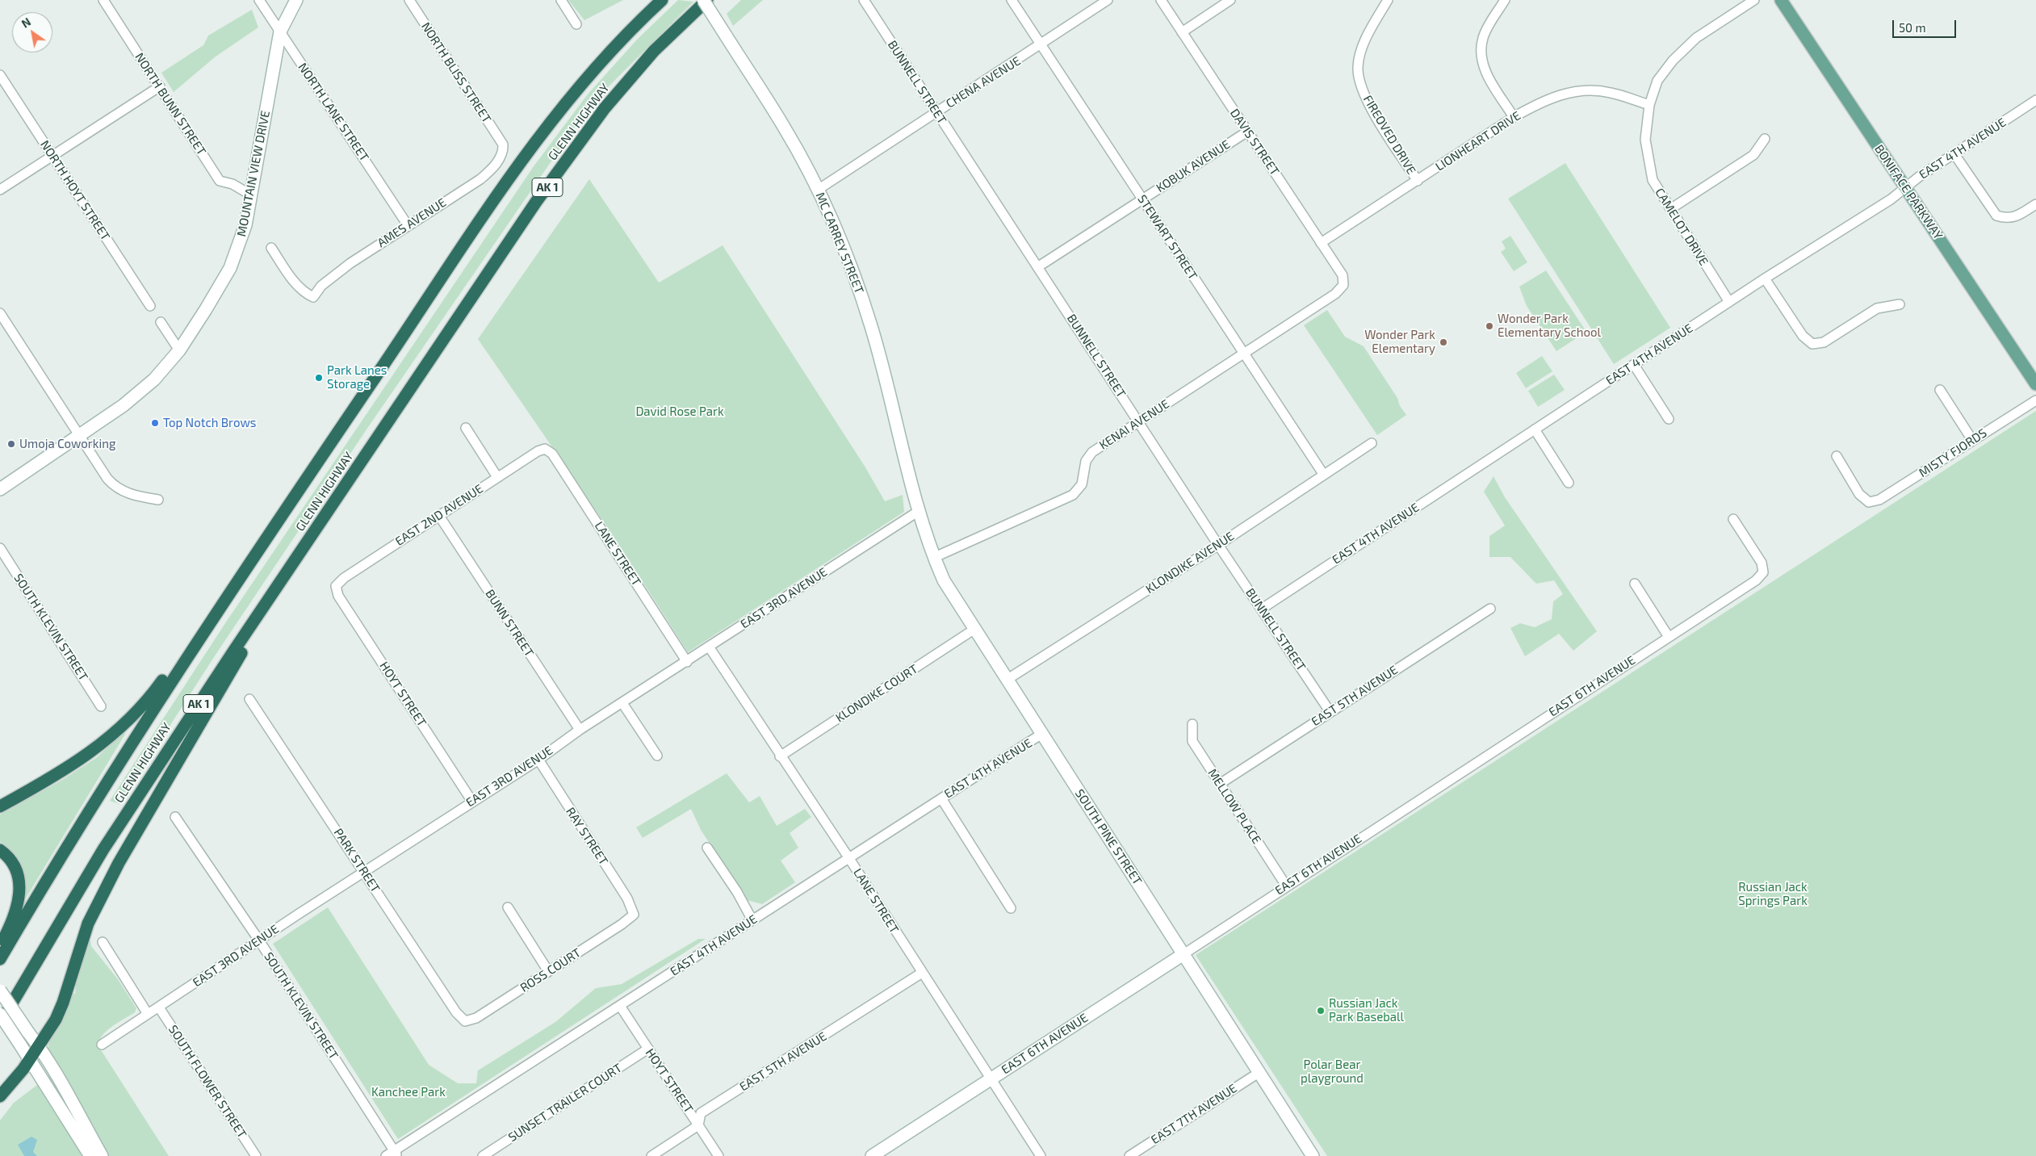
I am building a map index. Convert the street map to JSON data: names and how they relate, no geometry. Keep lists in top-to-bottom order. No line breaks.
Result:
{"streets":{"highway":["GLENN HIGHWAY","AK 1"],"main road":["BONIFACE PARKWAY"],"street":["NORTH BLISS STREET","BUNNELL STREET","CHENA AVENUE","NORTH BUNN STREET","NORTH LANE STREET","FIREOVED DRIVE","LIONHEART DRIVE","DAVIS STREET","EAST 4TH AVENUE","KOBUK AVENUE","MOUNTAIN VIEW DRIVE","NORTH HOYT STREET","AMES AVENUE","CAMELOT DRIVE","STEWART STREET","MC CARREY STREET","KENAI AVENUE","MISTY FJORDS","EAST 2ND AVENUE","LANE STREET","KLONDIKE AVENUE","EAST 3RD AVENUE","BUNN STREET","SOUTH KLEVIN STREET","EAST 6TH AVENUE","KLONDIKE COURT","HOYT STREET","EAST 5TH AVENUE","MELLOW PLACE","RAY STREET","SOUTH PINE STREET","PARK STREET","ROSS COURT","SOUTH FLOWER STREET","SUNSET TRAILER COURT","EAST 7TH AVENUE"]},"crossings":[["NORTH BLISS STREET","AMES AVENUE"],["BUNNELL STREET","CHENA AVENUE"],["BUNNELL STREET","EAST 4TH AVENUE"],["BUNNELL STREET","KOBUK AVENUE"],["BUNNELL STREET","KENAI AVENUE"],["BUNNELL STREET","KLONDIKE AVENUE"],["BUNNELL STREET","EAST 5TH AVENUE"],["CHENA AVENUE","STEWART STREET"],["CHENA AVENUE","MC CARREY STREET"],["NORTH BUNN STREET","MOUNTAIN VIEW DRIVE"],["NORTH LANE STREET","MOUNTAIN VIEW DRIVE"],["NORTH LANE STREET","AMES AVENUE"],["FIREOVED DRIVE","LIONHEART DRIVE"],["LIONHEART DRIVE","DAVIS STREET"],["LIONHEART DRIVE","CAMELOT DRIVE"],["DAVIS STREET","KOBUK AVENUE"],["DAVIS STREET","KENAI AVENUE"],["EAST 4TH AVENUE","BONIFACE PARKWAY"],["EAST 4TH AVENUE","CAMELOT DRIVE"],["EAST 4TH AVENUE","LANE STREET"],["EAST 4TH AVENUE","SOUTH KLEVIN STREET"],["EAST 4TH AVENUE","HOYT STREET"],["EAST 4TH AVENUE","SOUTH PINE STREET"],["KOBUK AVENUE","STEWART STREET"],["STEWART STREET","KENAI AVENUE"],["STEWART STREET","KLONDIKE AVENUE"],["MC CARREY STREET","EAST 3RD AVENUE"],["MC CARREY STREET","SOUTH PINE STREET"],["KENAI AVENUE","SOUTH PINE STREET"],["EAST 2ND AVENUE","LANE STREET"],["EAST 2ND AVENUE","BUNN STREET"],["EAST 2ND AVENUE","HOYT STREET"],["LANE STREET","EAST 3RD AVENUE"],["LANE STREET","EAST 6TH AVENUE"],["LANE STREET","KLONDIKE COURT"],["LANE STREET","EAST 5TH AVENUE"],["KLONDIKE AVENUE","SOUTH PINE STREET"],["EAST 3RD AVENUE","BUNN STREET"],["EAST 3RD AVENUE","SOUTH KLEVIN STREET"],["EAST 3RD AVENUE","HOYT STREET"],["EAST 3RD AVENUE","RAY STREET"],["EAST 3RD AVENUE","SOUTH PINE STREET"],["EAST 3RD AVENUE","PARK STREET"],["EAST 3RD AVENUE","SOUTH FLOWER STREET"],["EAST 6TH AVENUE","MELLOW PLACE"],["EAST 6TH AVENUE","SOUTH PINE STREET"],["KLONDIKE COURT","SOUTH PINE STREET"],["HOYT STREET","EAST 5TH AVENUE"],["HOYT STREET","SUNSET TRAILER COURT"],["EAST 5TH AVENUE","MELLOW PLACE"],["RAY STREET","ROSS COURT"],["SOUTH PINE STREET","EAST 7TH AVENUE"],["PARK STREET","ROSS COURT"]],"parks":["David Rose Park","Russian Jack Springs Park","Polar Bear playground","Kanchee Park"],"places":["Wonder Park Elementary School","Wonder Park Elementary","Park Lanes Storage","Top Notch Brows","Umoja Coworking","Russian Jack Park Baseball"],"scale_bar":"50 m","north":"top left"}
